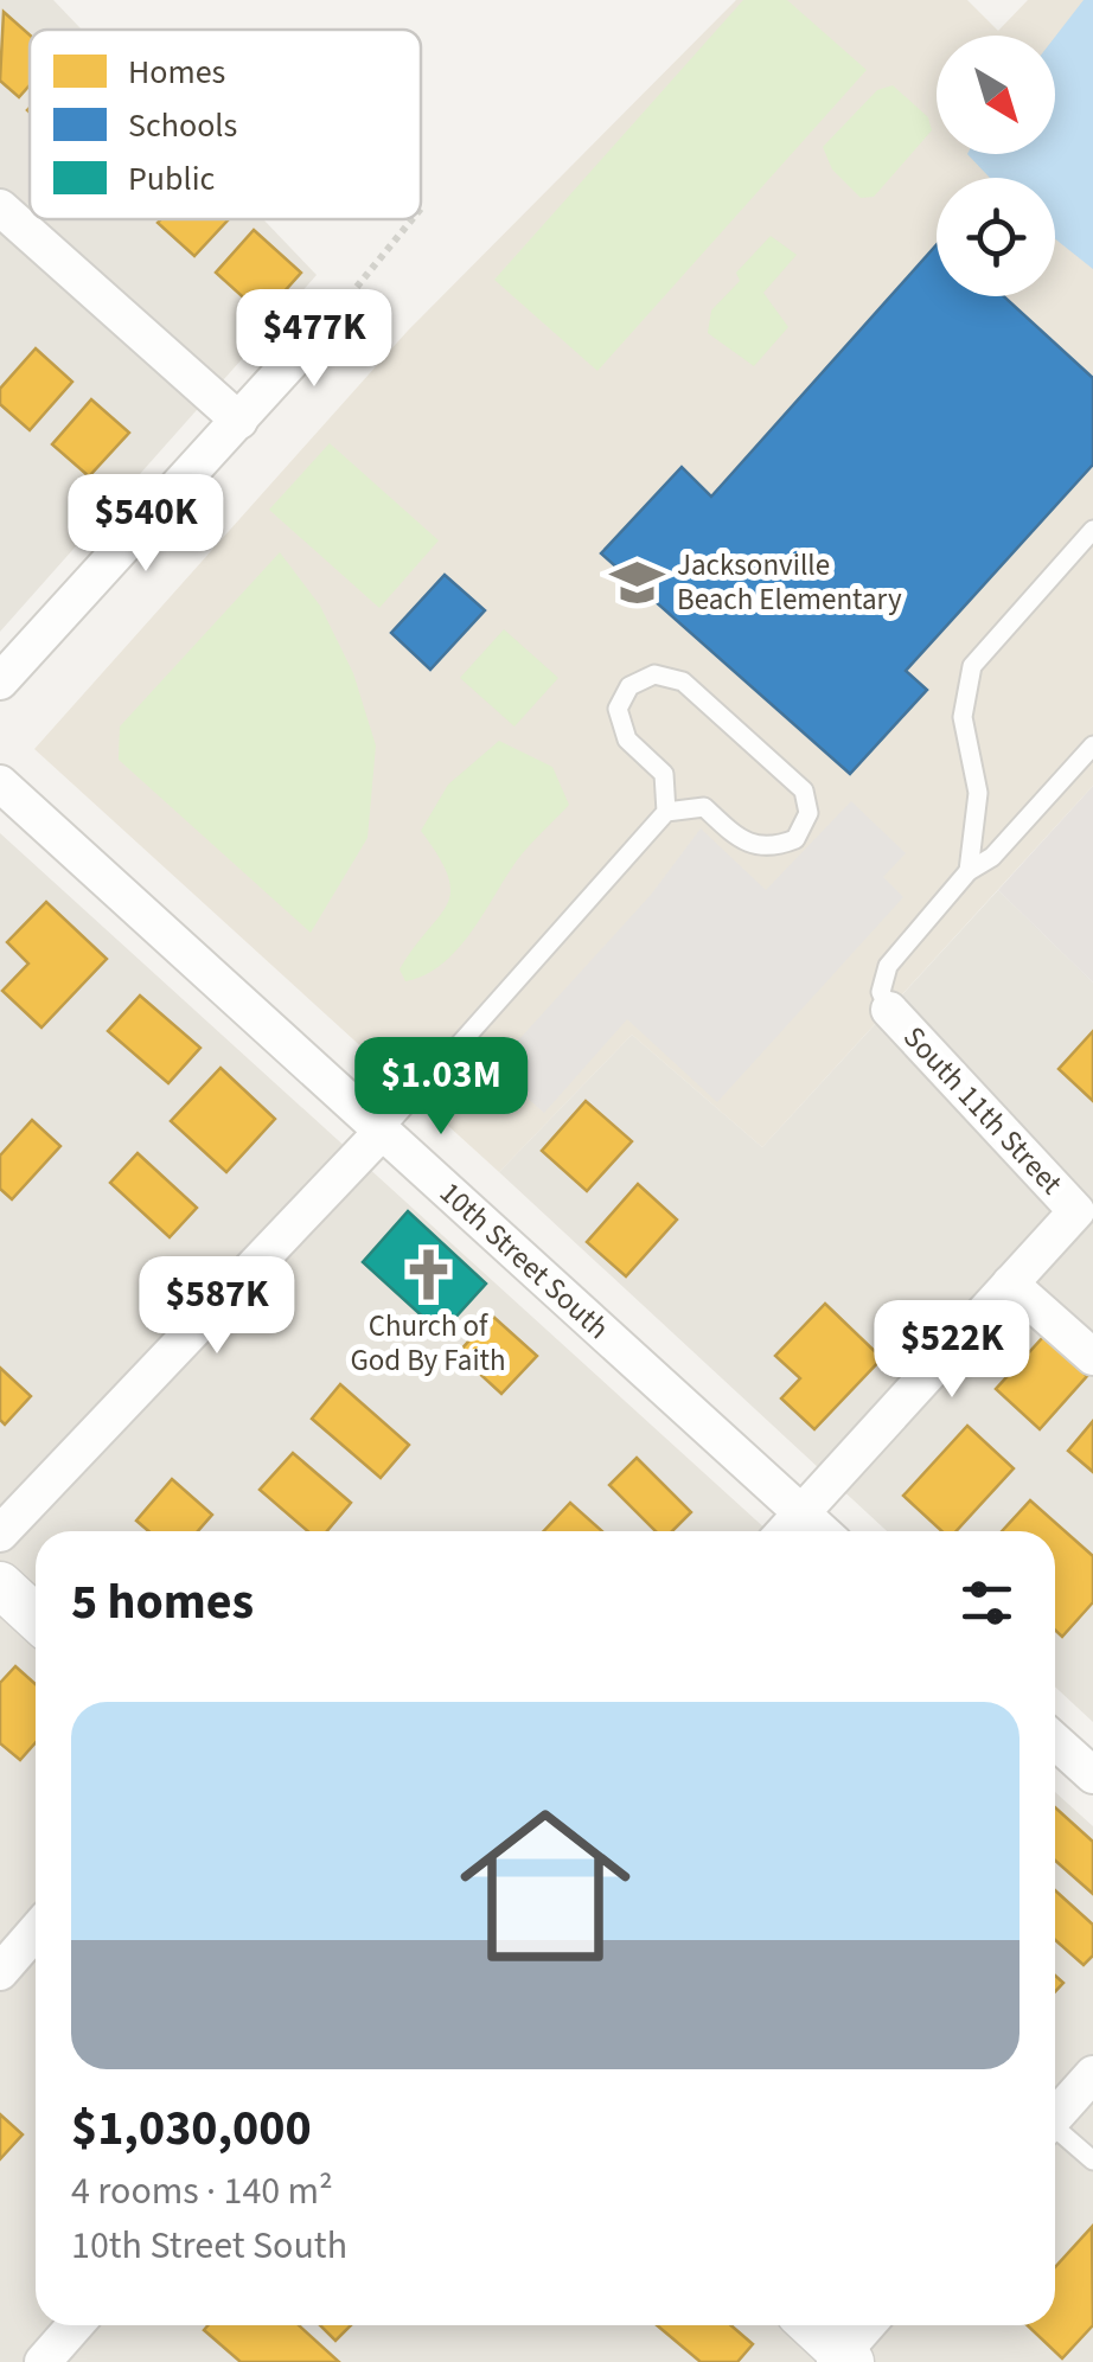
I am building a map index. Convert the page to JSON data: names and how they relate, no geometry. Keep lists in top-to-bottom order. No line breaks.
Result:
{"streets":{"street":["South 11th Street","10th Street South"]},"places":{"school or university":["Jacksonville Beach Elementary"],"church":["Church of God By Faith"]},"legend":["Homes","Schools","Public"],"north":"bottom right","page":{"price":["$477K","$540K","$1.03M","$587K","$522K"],"heading":"5 homes","list":[{"name":"$1,030,000","note":"4 rooms · 140 m² · 10th Street South"}]}}
